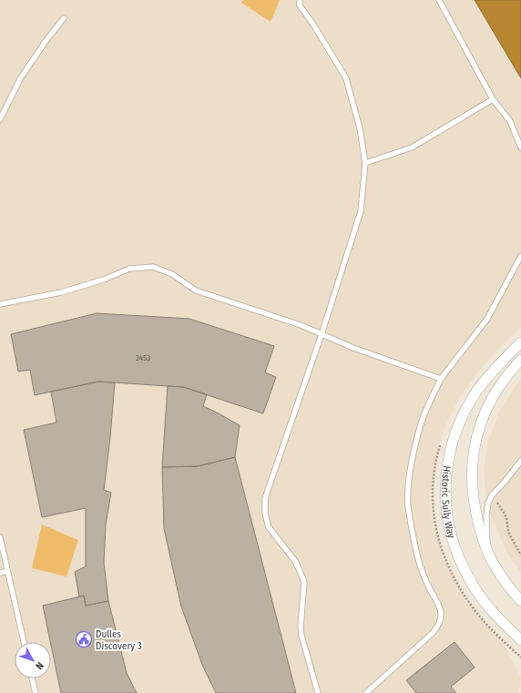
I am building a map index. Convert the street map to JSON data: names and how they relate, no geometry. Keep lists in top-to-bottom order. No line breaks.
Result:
{"streets":{"street":["Historic Sully Way"]},"places":{"public building":["Dulles Discovery 3"]},"house_numbers":["3453"],"north":"bottom right"}
